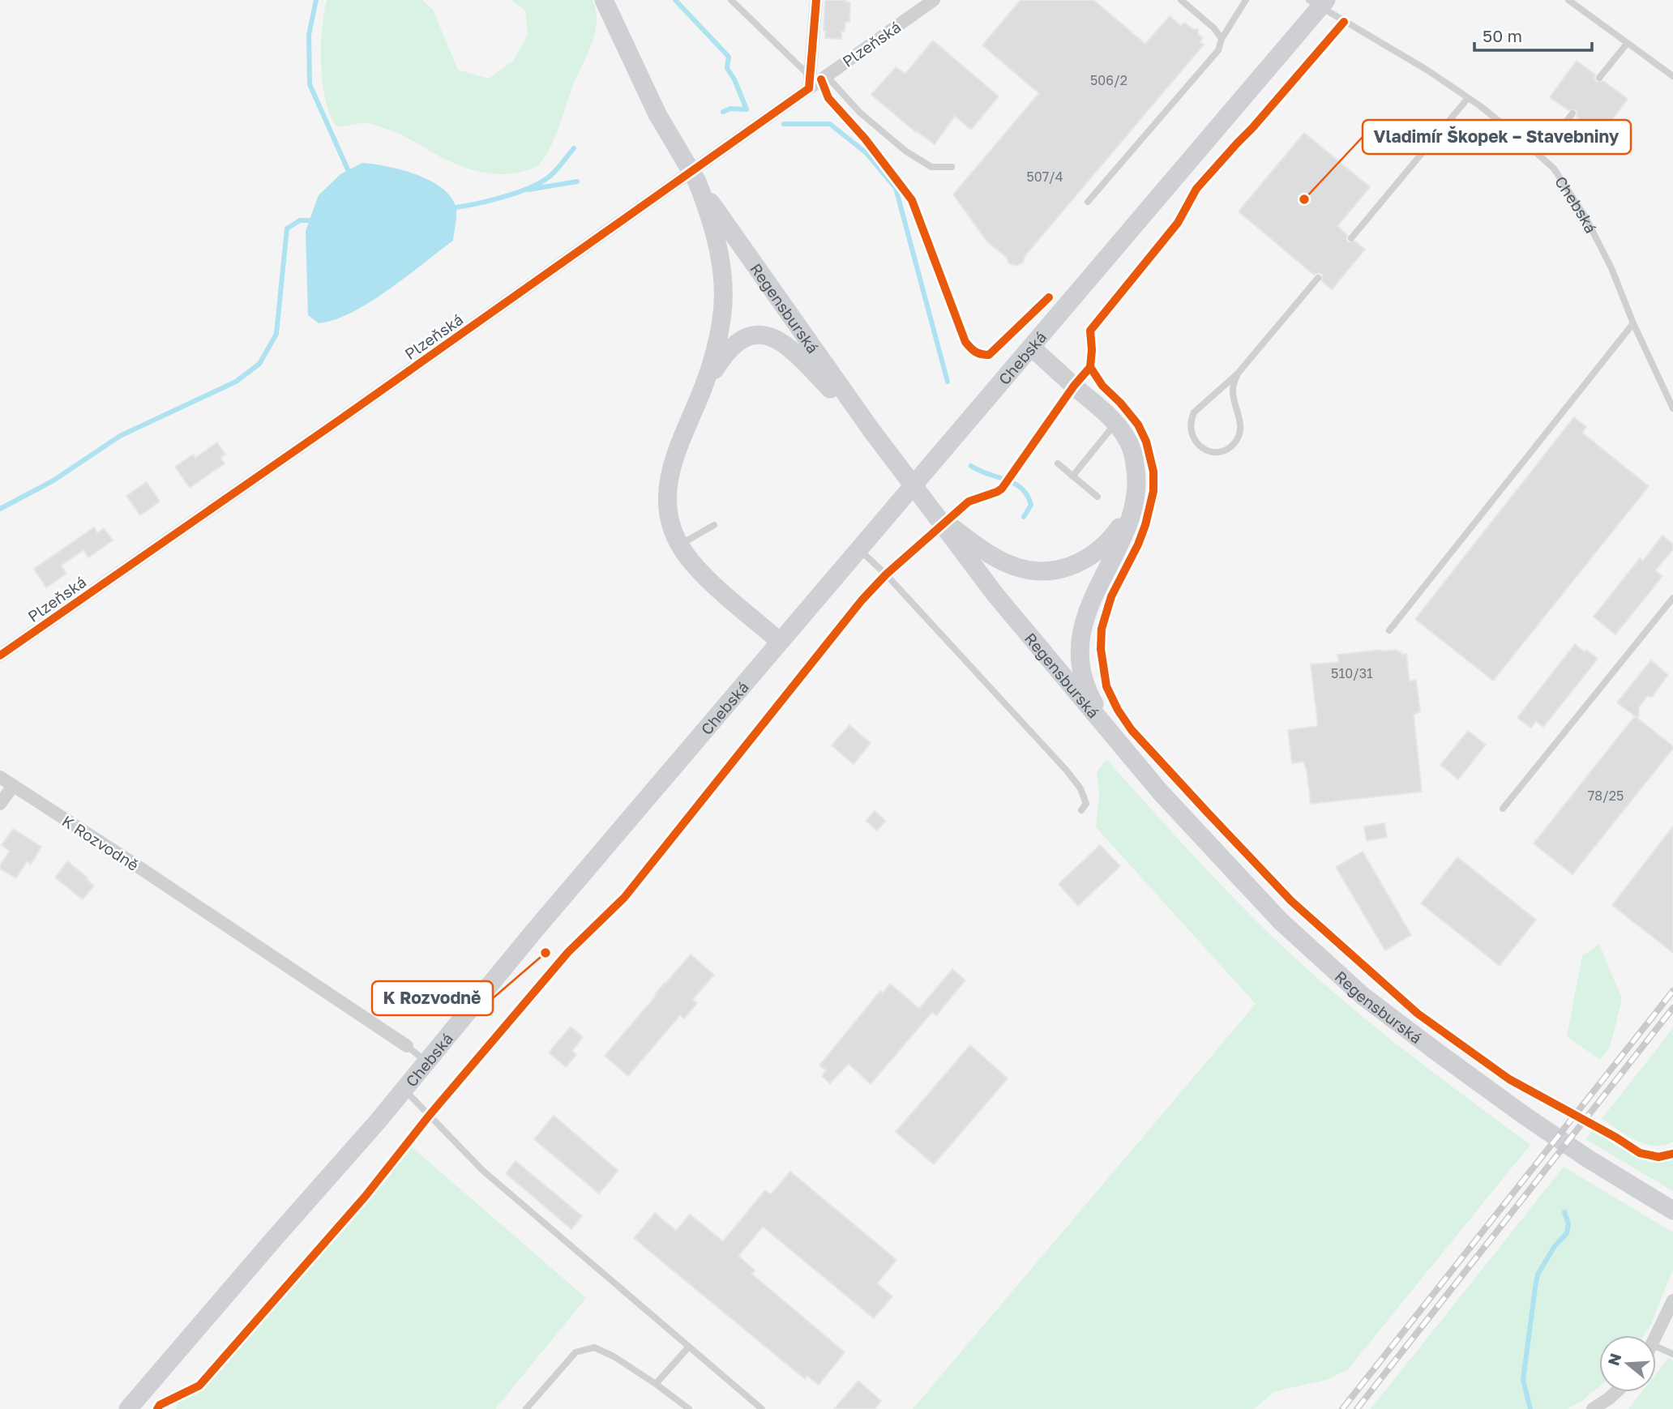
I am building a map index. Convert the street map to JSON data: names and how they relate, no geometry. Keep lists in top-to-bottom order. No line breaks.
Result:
{"streets":{"main road":["Chebská","Regensburská"],"street":["Plzeňská","K Rozvodně"]},"crossings":[["Chebská","K Rozvodně"]],"places":["Vladimír Škopek – Stavebniny","K Rozvodně"],"house_numbers":["506/2","507/4","510/31","78/25"],"scale_bar":"50 m","north":"left"}
